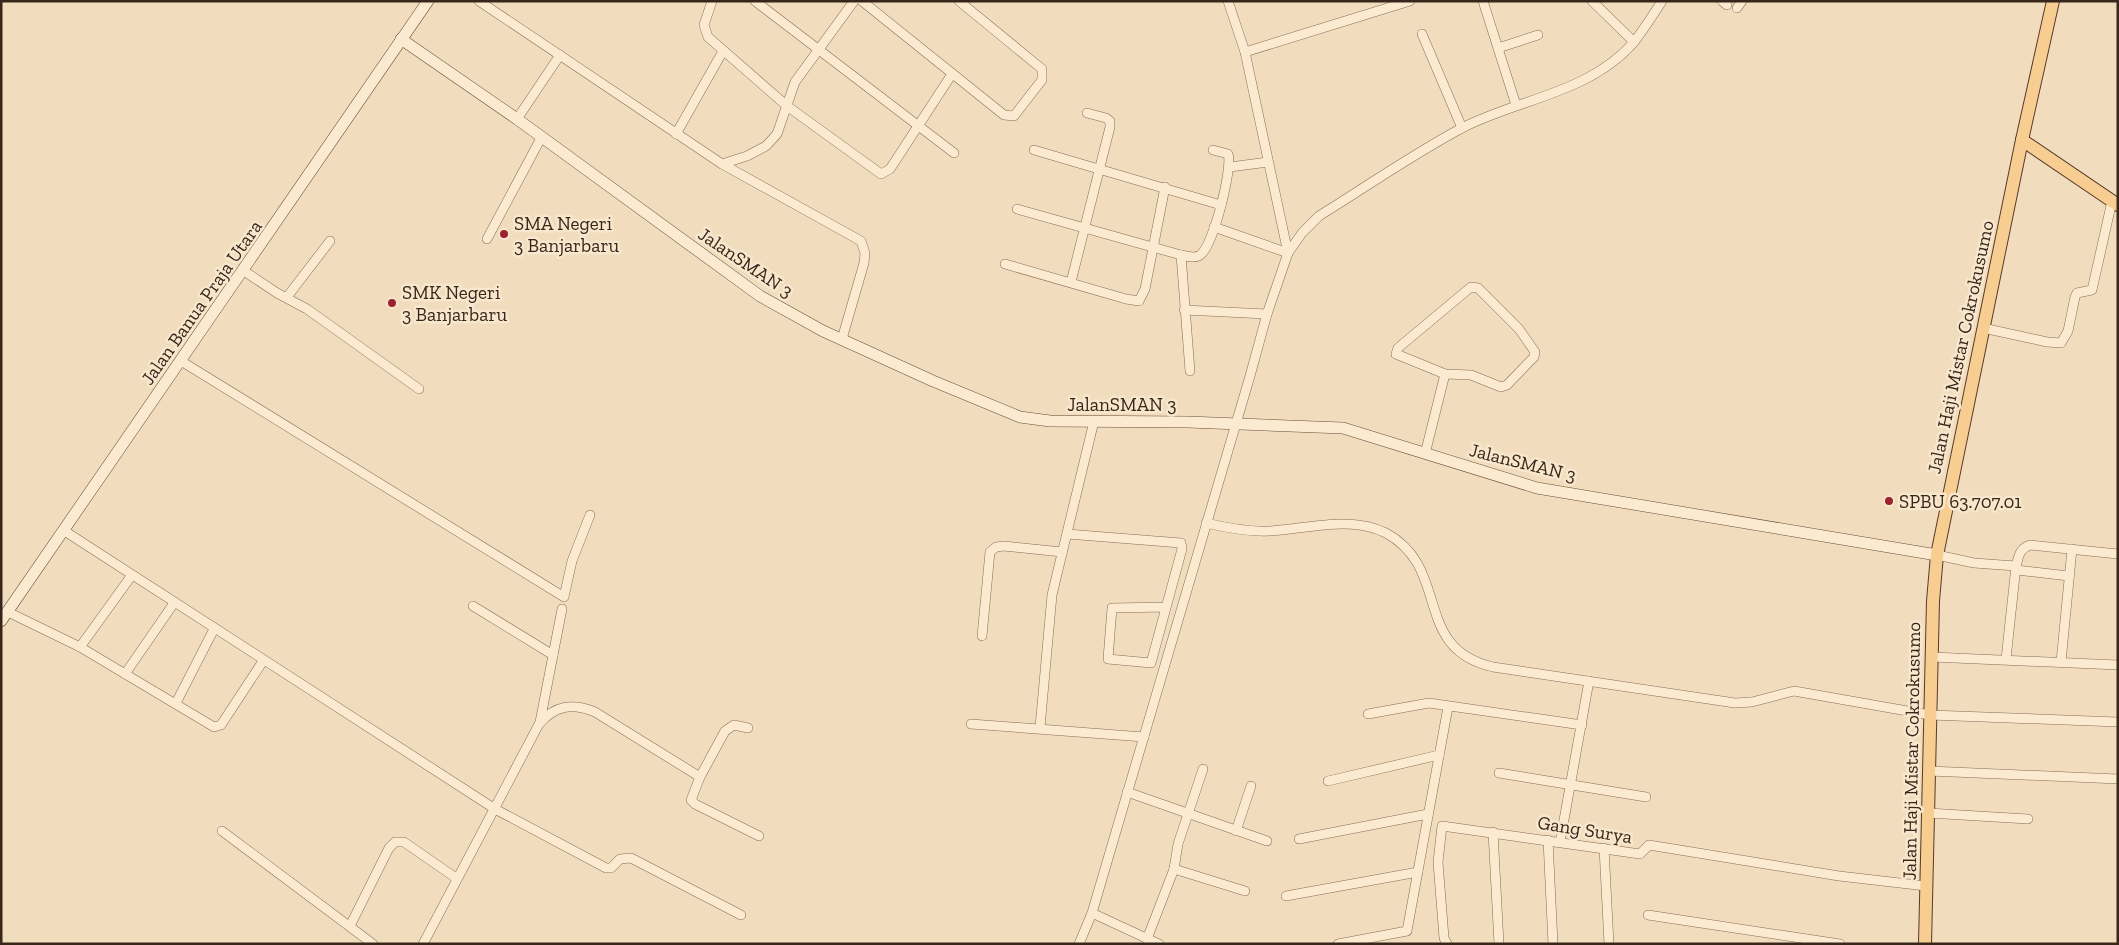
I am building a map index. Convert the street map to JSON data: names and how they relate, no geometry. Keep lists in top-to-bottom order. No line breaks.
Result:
{"streets":{"main road":["Jalan Haji Mistar Cokrokusumo"],"street":["JalanSMAN 3","Jalan Banua Praja Utara","Gang Surya"]},"crossings":[["JalanSMAN 3","Jalan Banua Praja Utara"],["JalanSMAN 3","Jalan Haji Mistar Cokrokusumo"],["Jalan Haji Mistar Cokrokusumo","Gang Surya"]],"places":["SMA Negeri 3 Banjarbaru","SMK Negeri 3 Banjarbaru","SPBU 63.707.01"]}
